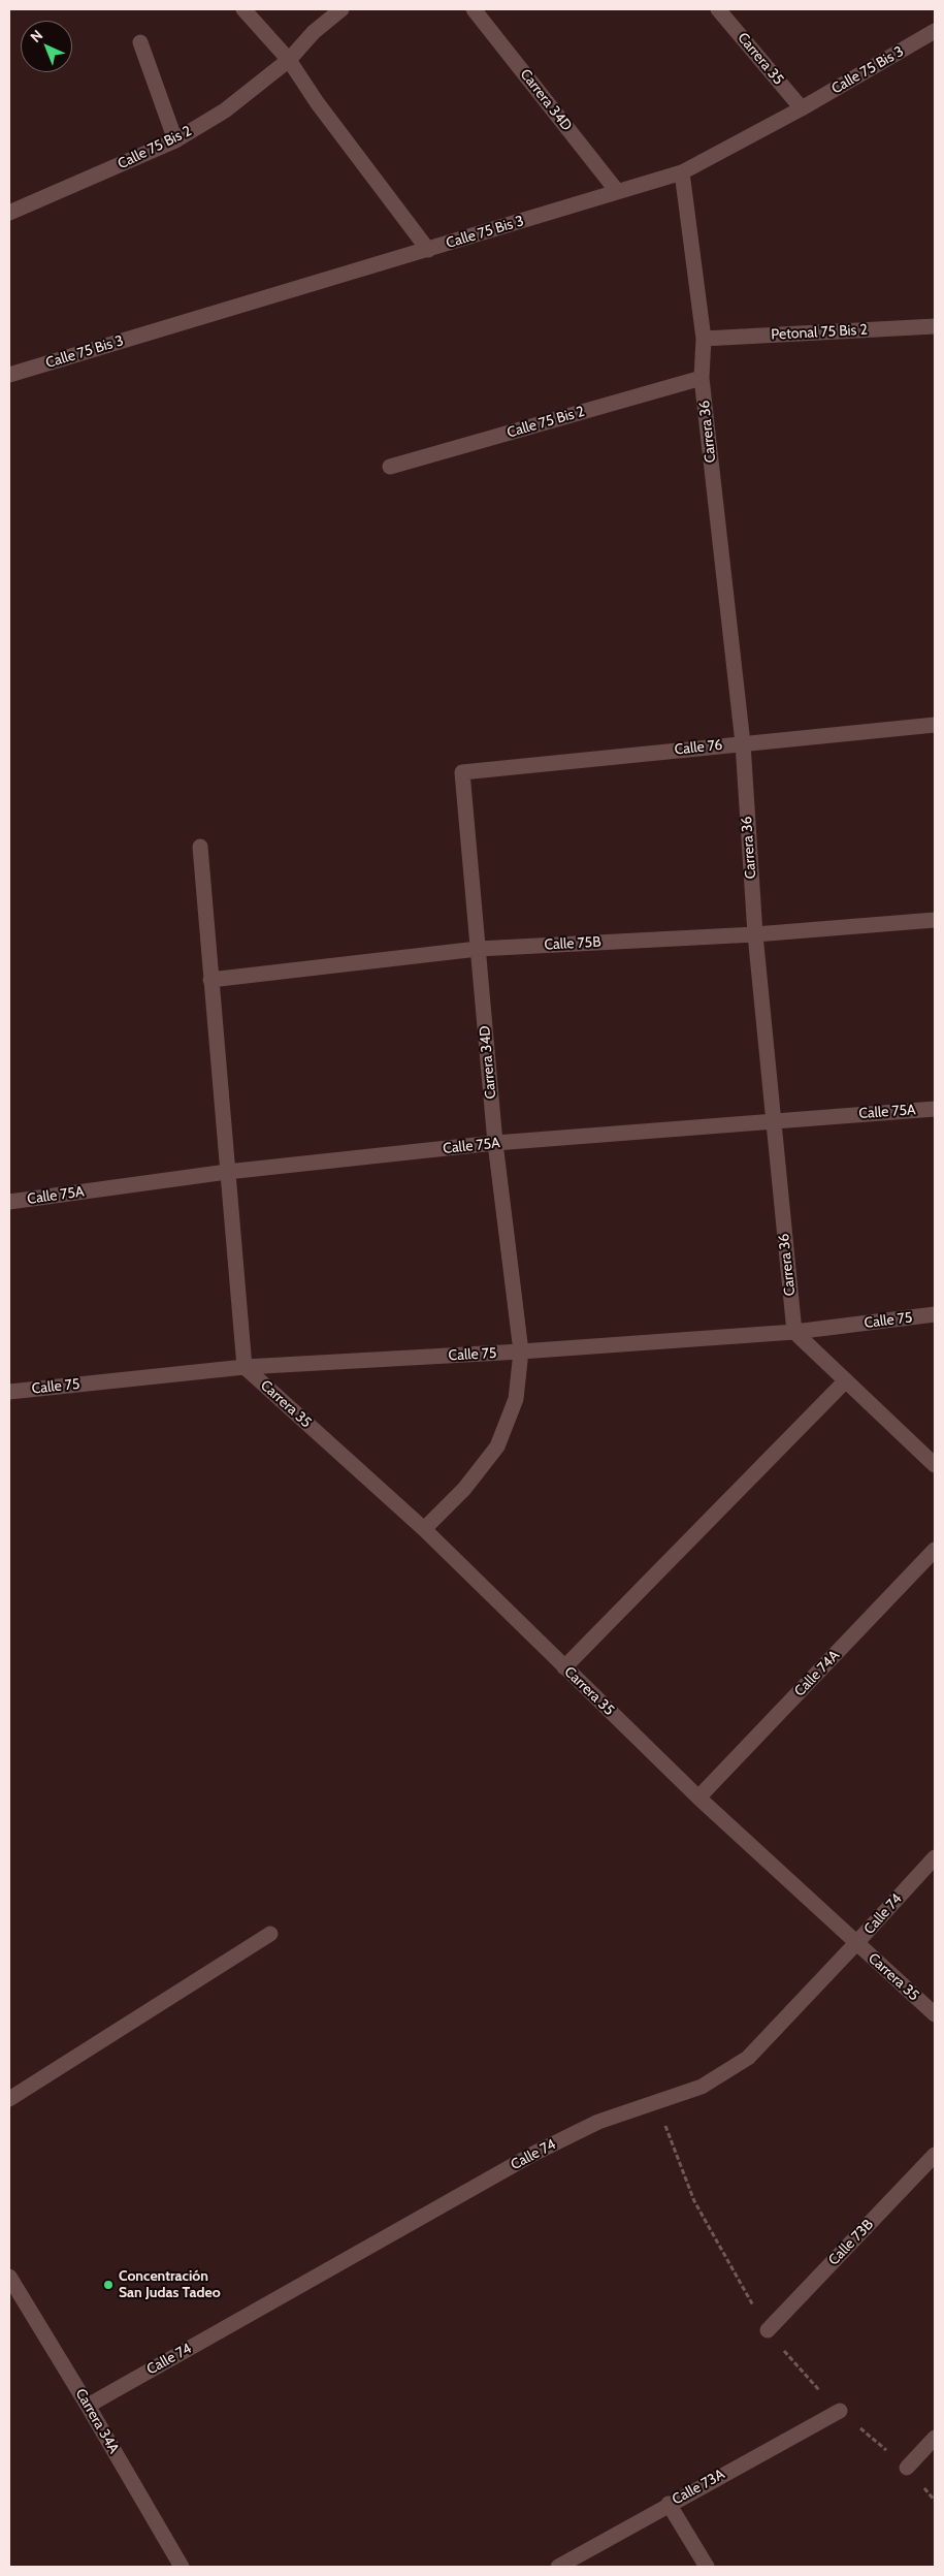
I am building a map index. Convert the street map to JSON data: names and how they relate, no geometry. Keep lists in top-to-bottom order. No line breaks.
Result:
{"streets":{"street":["Carrera 35","Calle 75 Bis 3","Carrera 34D","Calle 75 Bis 2","Petonal 75 Bis 2","Carrera 36","Calle 76","Calle 75B","Calle 75A","Calle 75","Calle 74A","Calle 74","Calle 73B","Carrera 34A","Calle 73A"]},"crossings":[["Carrera 35","Calle 75 Bis 3"],["Carrera 35","Carrera 34D"],["Carrera 35","Calle 75"],["Carrera 35","Calle 74A"],["Carrera 35","Calle 74"],["Calle 75 Bis 3","Carrera 34D"],["Calle 75 Bis 3","Carrera 36"],["Carrera 34D","Calle 76"],["Carrera 34D","Calle 75B"],["Carrera 34D","Calle 75A"],["Carrera 34D","Calle 75"],["Calle 75 Bis 2","Carrera 36"],["Petonal 75 Bis 2","Carrera 36"],["Carrera 36","Calle 76"],["Carrera 36","Calle 75B"],["Carrera 36","Calle 75A"],["Carrera 36","Calle 75"],["Calle 74","Carrera 34A"]],"places":["Concentración San Judas Tadeo"],"north":"top left"}
